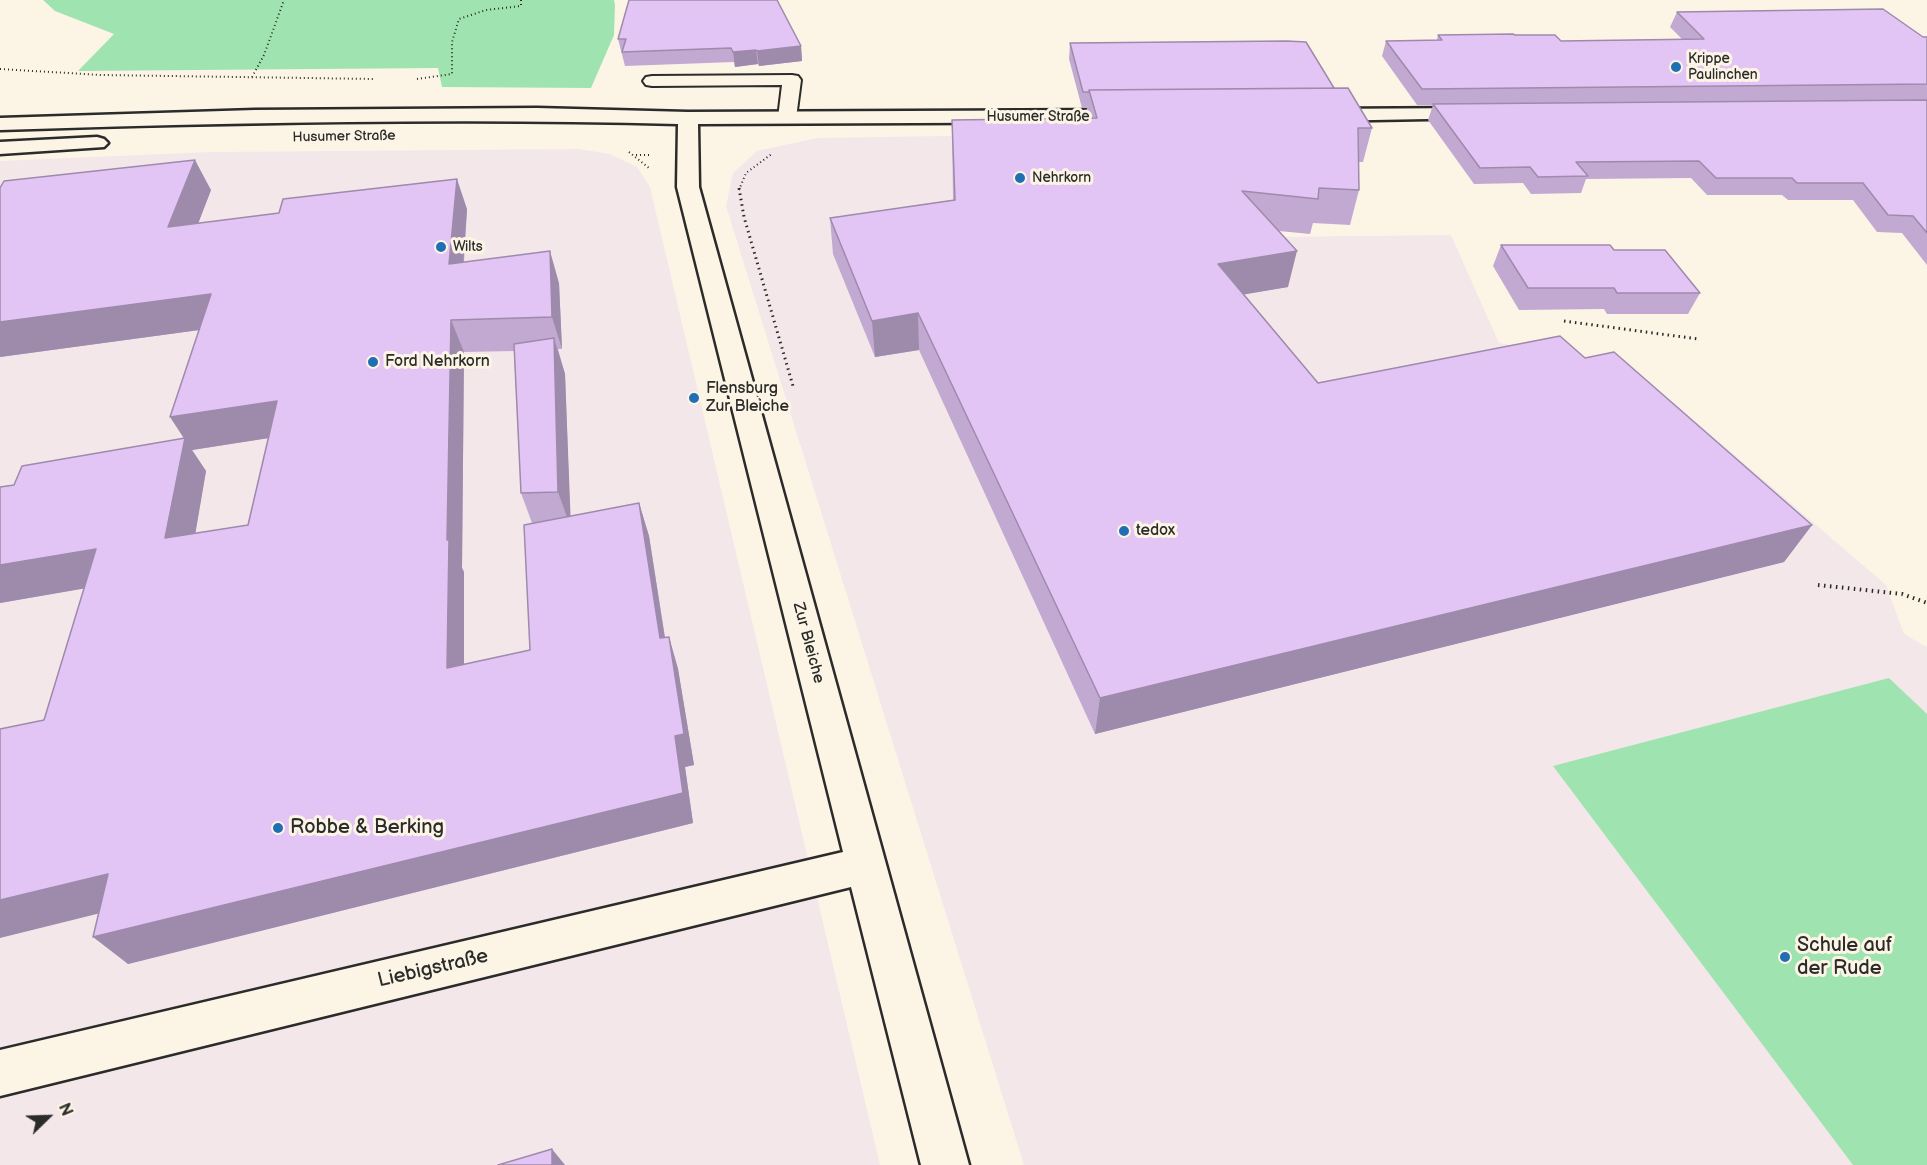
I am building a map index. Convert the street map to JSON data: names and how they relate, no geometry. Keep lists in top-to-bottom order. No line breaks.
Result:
{"streets":{"main road":["Husumer Straße","Zur Bleiche","Liebigstraße"]},"crossings":[["Husumer Straße","Zur Bleiche"],["Zur Bleiche","Liebigstraße"]],"places":["Krippe Paulinchen","Nehrkorn","Wilts","Ford Nehrkorn","Flensburg Zur Bleiche","tedox","Robbe & Berking","Schule auf der Rude"],"north":"top right"}
